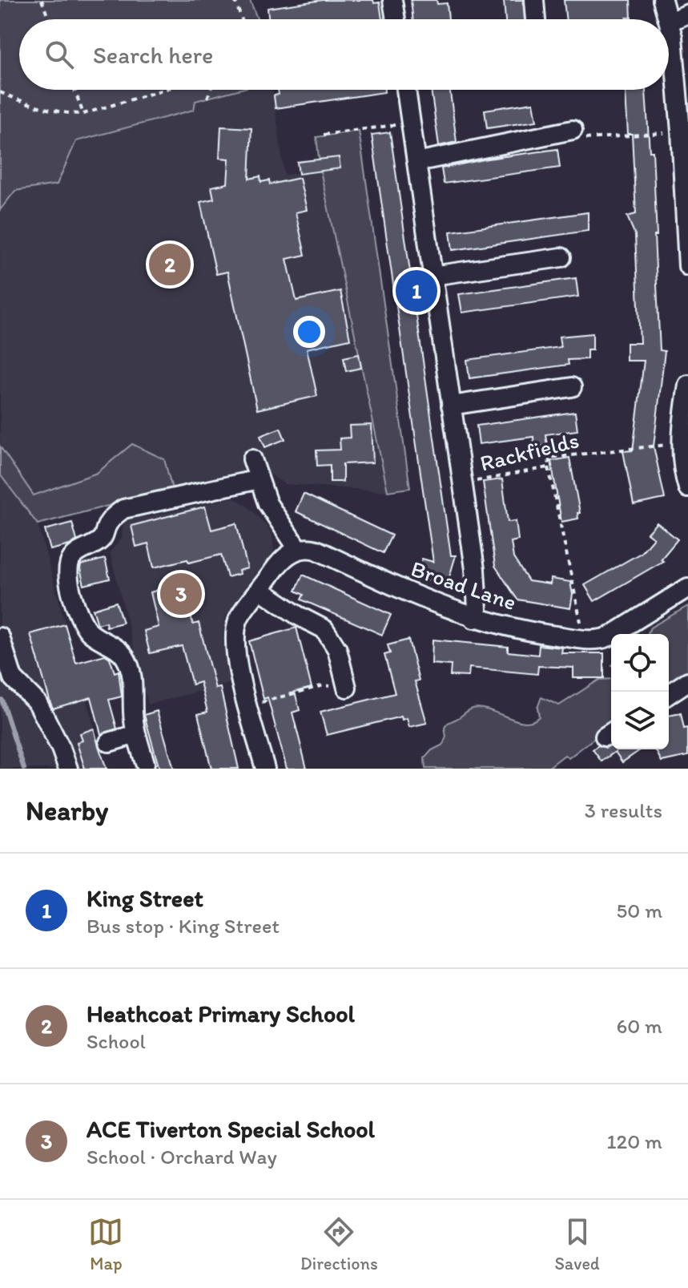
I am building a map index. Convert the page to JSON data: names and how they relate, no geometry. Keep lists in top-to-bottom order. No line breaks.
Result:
{"streets":{"street":["Broad Lane"],"path":["Rackfields"]},"page":{"search":"Search here","pins":["2","1","3"],"heading":["Nearby","3 results"],"list":[{"mark":"1","name":"King Street","note":"Bus stop · King Street","value":"50 m"},{"mark":"2","name":"Heathcoat Primary School","note":"School","value":"60 m"},{"mark":"3","name":"ACE Tiverton Special School","note":"School · Orchard Way","value":"120 m"}],"nav":["Map","Directions","Saved"]}}
